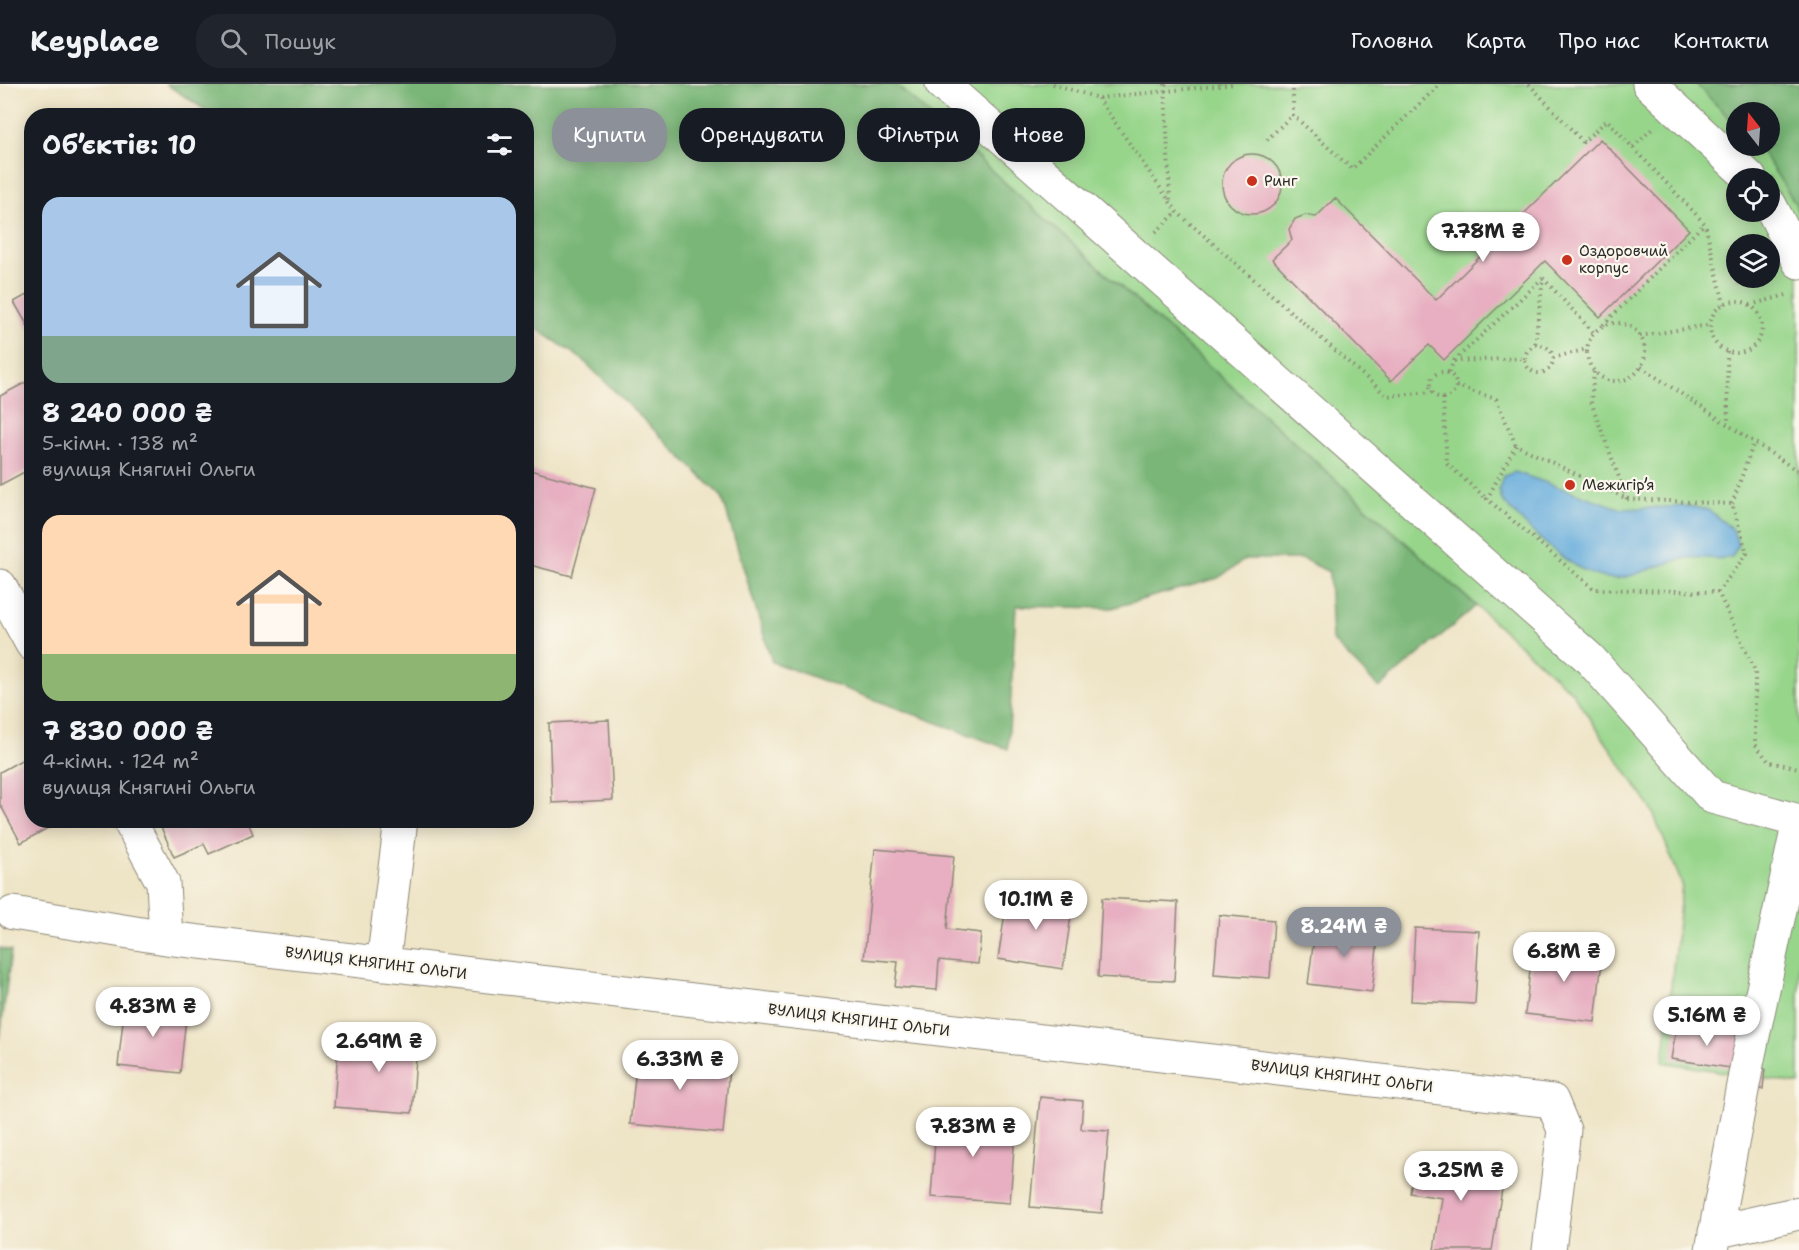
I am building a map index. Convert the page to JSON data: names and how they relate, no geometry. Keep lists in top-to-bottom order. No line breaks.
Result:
{"streets":{"street":["ВУЛИЦЯ КНЯГИНІ ОЛЬГИ"]},"places":["Ринг","Оздоровчий корпус","Межигір’я"],"north":"top","page":{"header":"Keyplace","search":"Пошук","nav":["Головна","Карта","Про нас","Контакти"],"chip":["Купити","Орендувати","Фільтри","Нове"],"heading":"Об’єктів: 10","list":[{"name":"8 240 000 ₴","note":"5-кімн. · 138 m² · вулиця Княгині Ольги"},{"name":"7 830 000 ₴","note":"4-кімн. · 124 m² · вулиця Княгині Ольги"}],"price":["7.78M ₴","10.1M ₴","8.24M ₴","6.8M ₴","4.83M ₴","5.16M ₴","2.69M ₴","6.33M ₴","7.83M ₴","3.25M ₴"]}}
